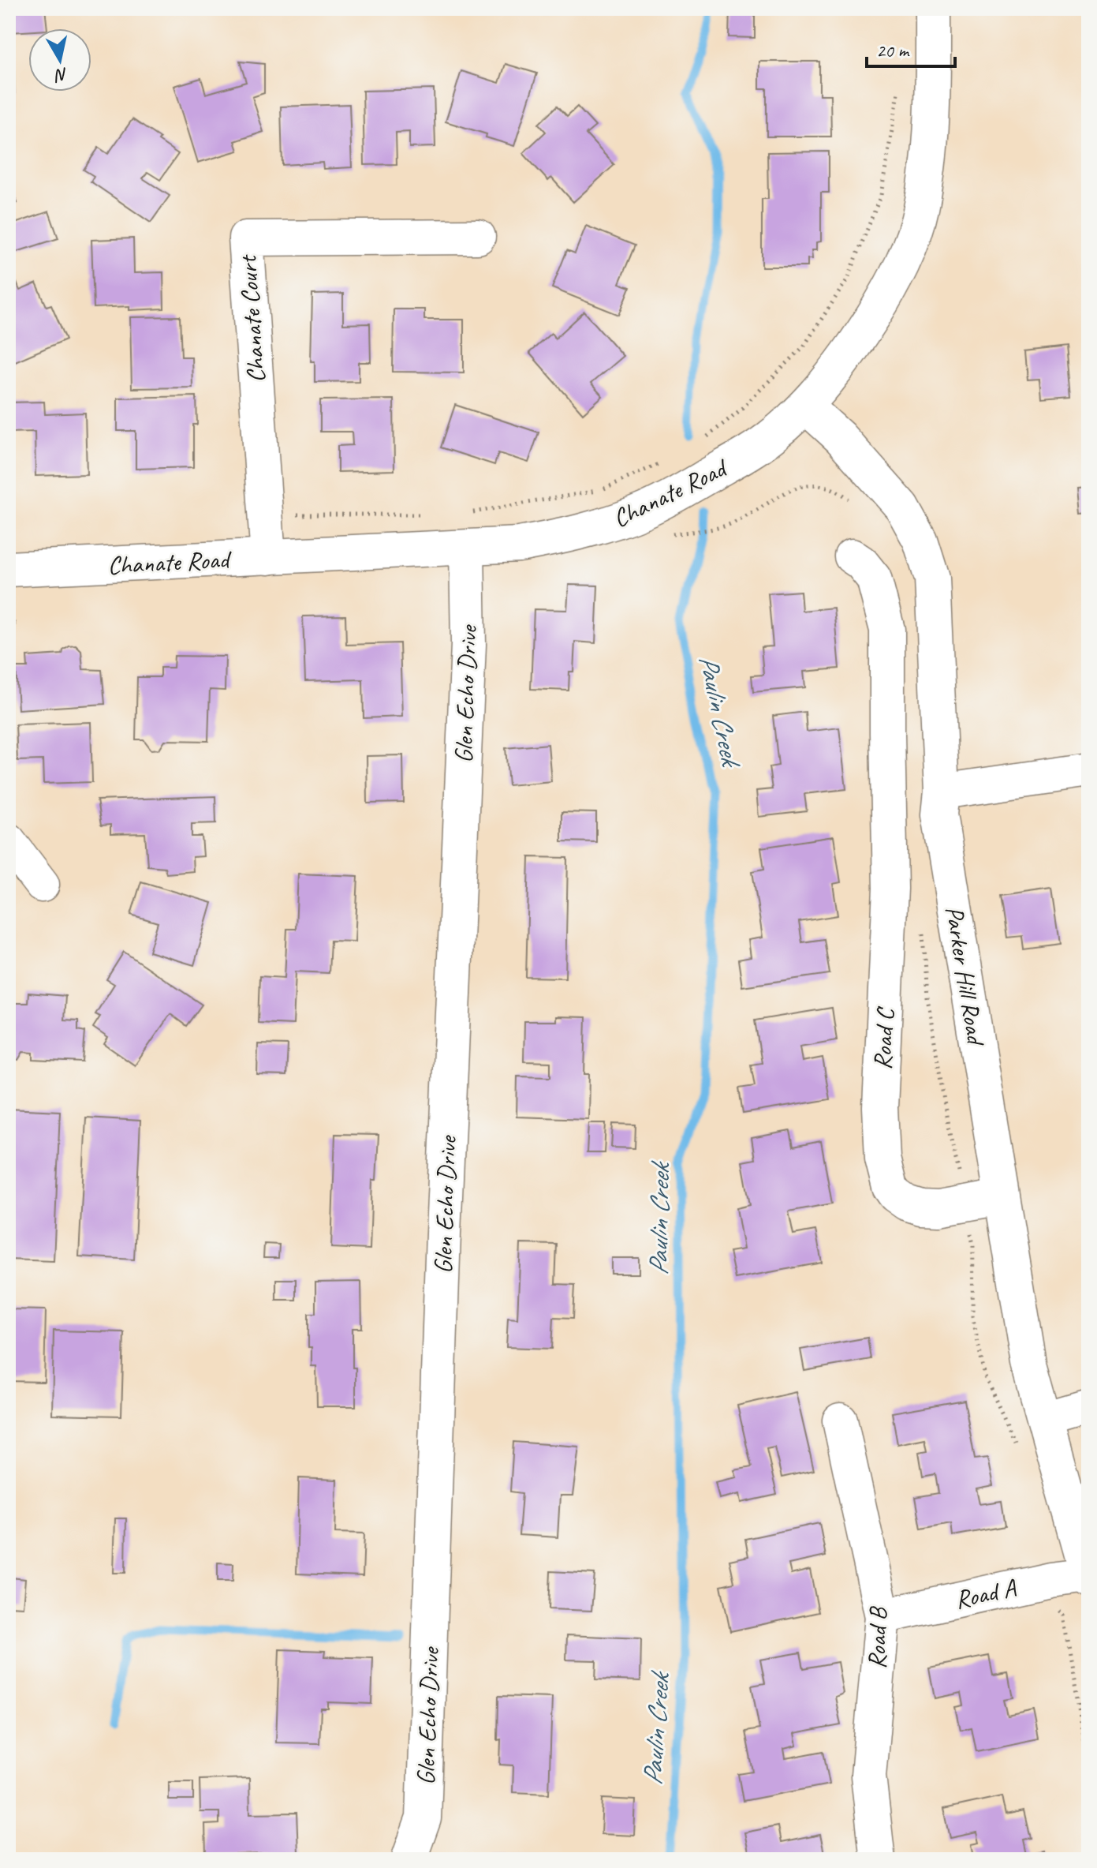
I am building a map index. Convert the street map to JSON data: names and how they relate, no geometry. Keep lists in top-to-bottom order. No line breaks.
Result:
{"streets":{"street":["Chanate Court","Chanate Road","Glen Echo Drive","Parker Hill Road","Road C","Road A","Road B"]},"crossings":[["Chanate Court","Chanate Road"],["Chanate Road","Glen Echo Drive"],["Chanate Road","Parker Hill Road"],["Parker Hill Road","Road C"],["Parker Hill Road","Road A"],["Road A","Road B"]],"water":["Paulin Creek"],"scale_bar":"20 m","north":"bottom"}
